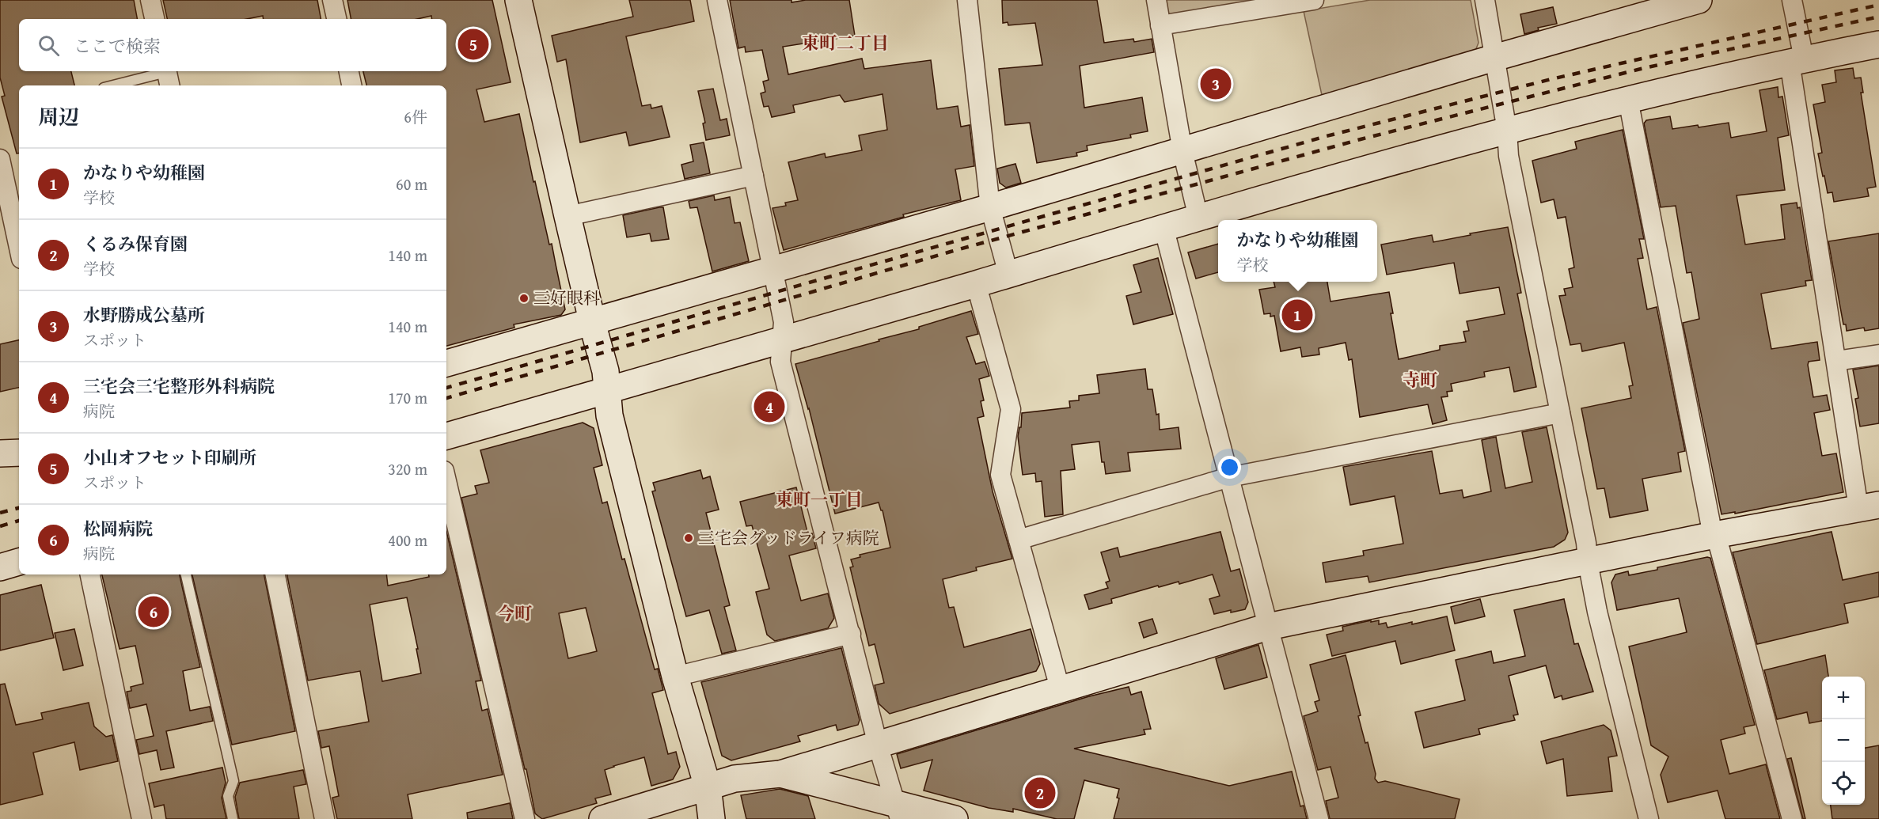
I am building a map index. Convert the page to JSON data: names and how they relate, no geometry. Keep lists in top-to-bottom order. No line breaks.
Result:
{"districts":["東町二丁目","寺町","東町一丁目","今町"],"places":["三好眼科","三宅会グッドライフ病院"],"page":{"search":"ここで検索","pins":["5","3","1","4","6","2"],"heading":["周辺","6件"],"list":[{"mark":"1","name":"かなりや幼稚園","note":"学校","value":"60 m"},{"mark":"2","name":"くるみ保育園","note":"学校","value":"140 m"},{"mark":"3","name":"水野勝成公墓所","note":"スポット","value":"140 m"},{"mark":"4","name":"三宅会三宅整形外科病院","note":"病院","value":"170 m"},{"mark":"5","name":"小山オフセット印刷所","note":"スポット","value":"320 m"},{"mark":"6","name":"松岡病院","note":"病院","value":"400 m"}],"popup":["かなりや幼稚園","学校"],"map_buttons":["+","−"]}}
